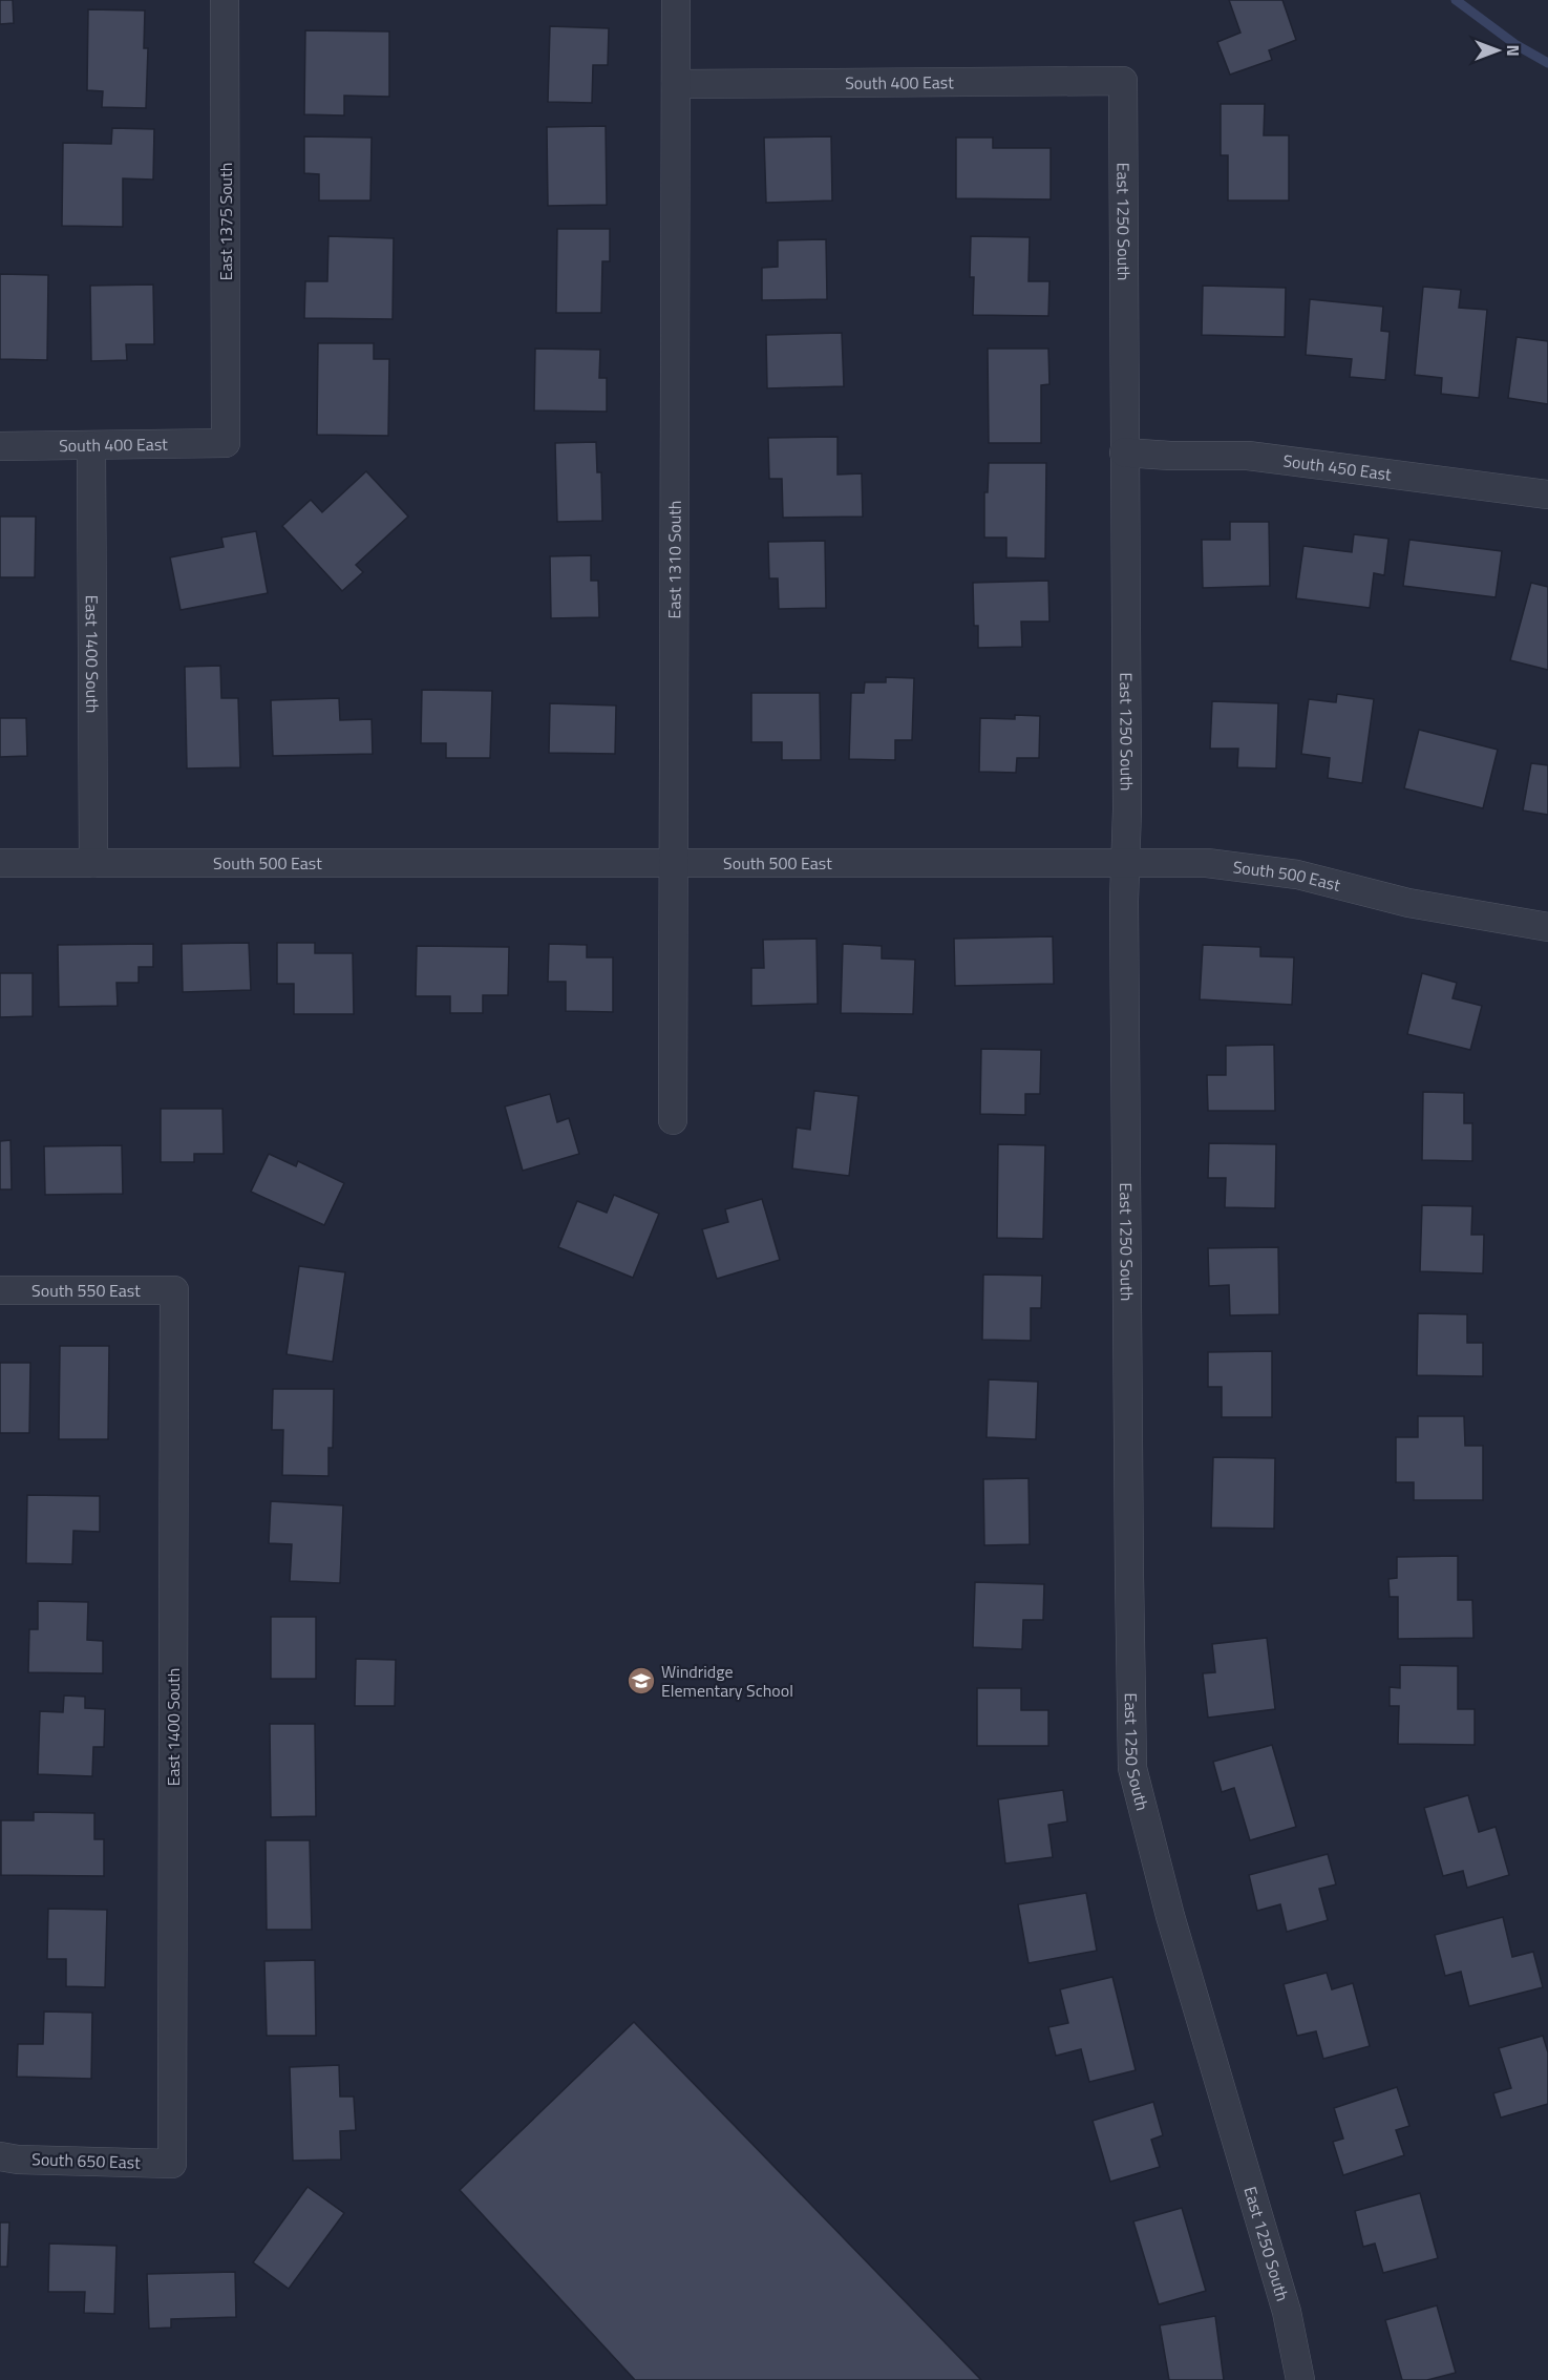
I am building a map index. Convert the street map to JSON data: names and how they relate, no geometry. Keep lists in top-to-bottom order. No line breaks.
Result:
{"streets":{"street":["South 400 East","East 1375 South","East 1250 South","South 450 East","East 1310 South","East 1400 South","South 500 East","South 550 East","South 650 East"]},"crossings":[["South 400 East","East 1375 South"],["South 400 East","East 1250 South"],["South 400 East","East 1310 South"],["South 400 East","East 1400 South"],["East 1250 South","South 450 East"],["East 1250 South","South 500 East"],["East 1310 South","South 500 East"],["East 1400 South","South 500 East"],["East 1400 South","South 550 East"],["East 1400 South","South 650 East"]],"places":{"school or university":["Windridge Elementary School"]},"north":"right"}
